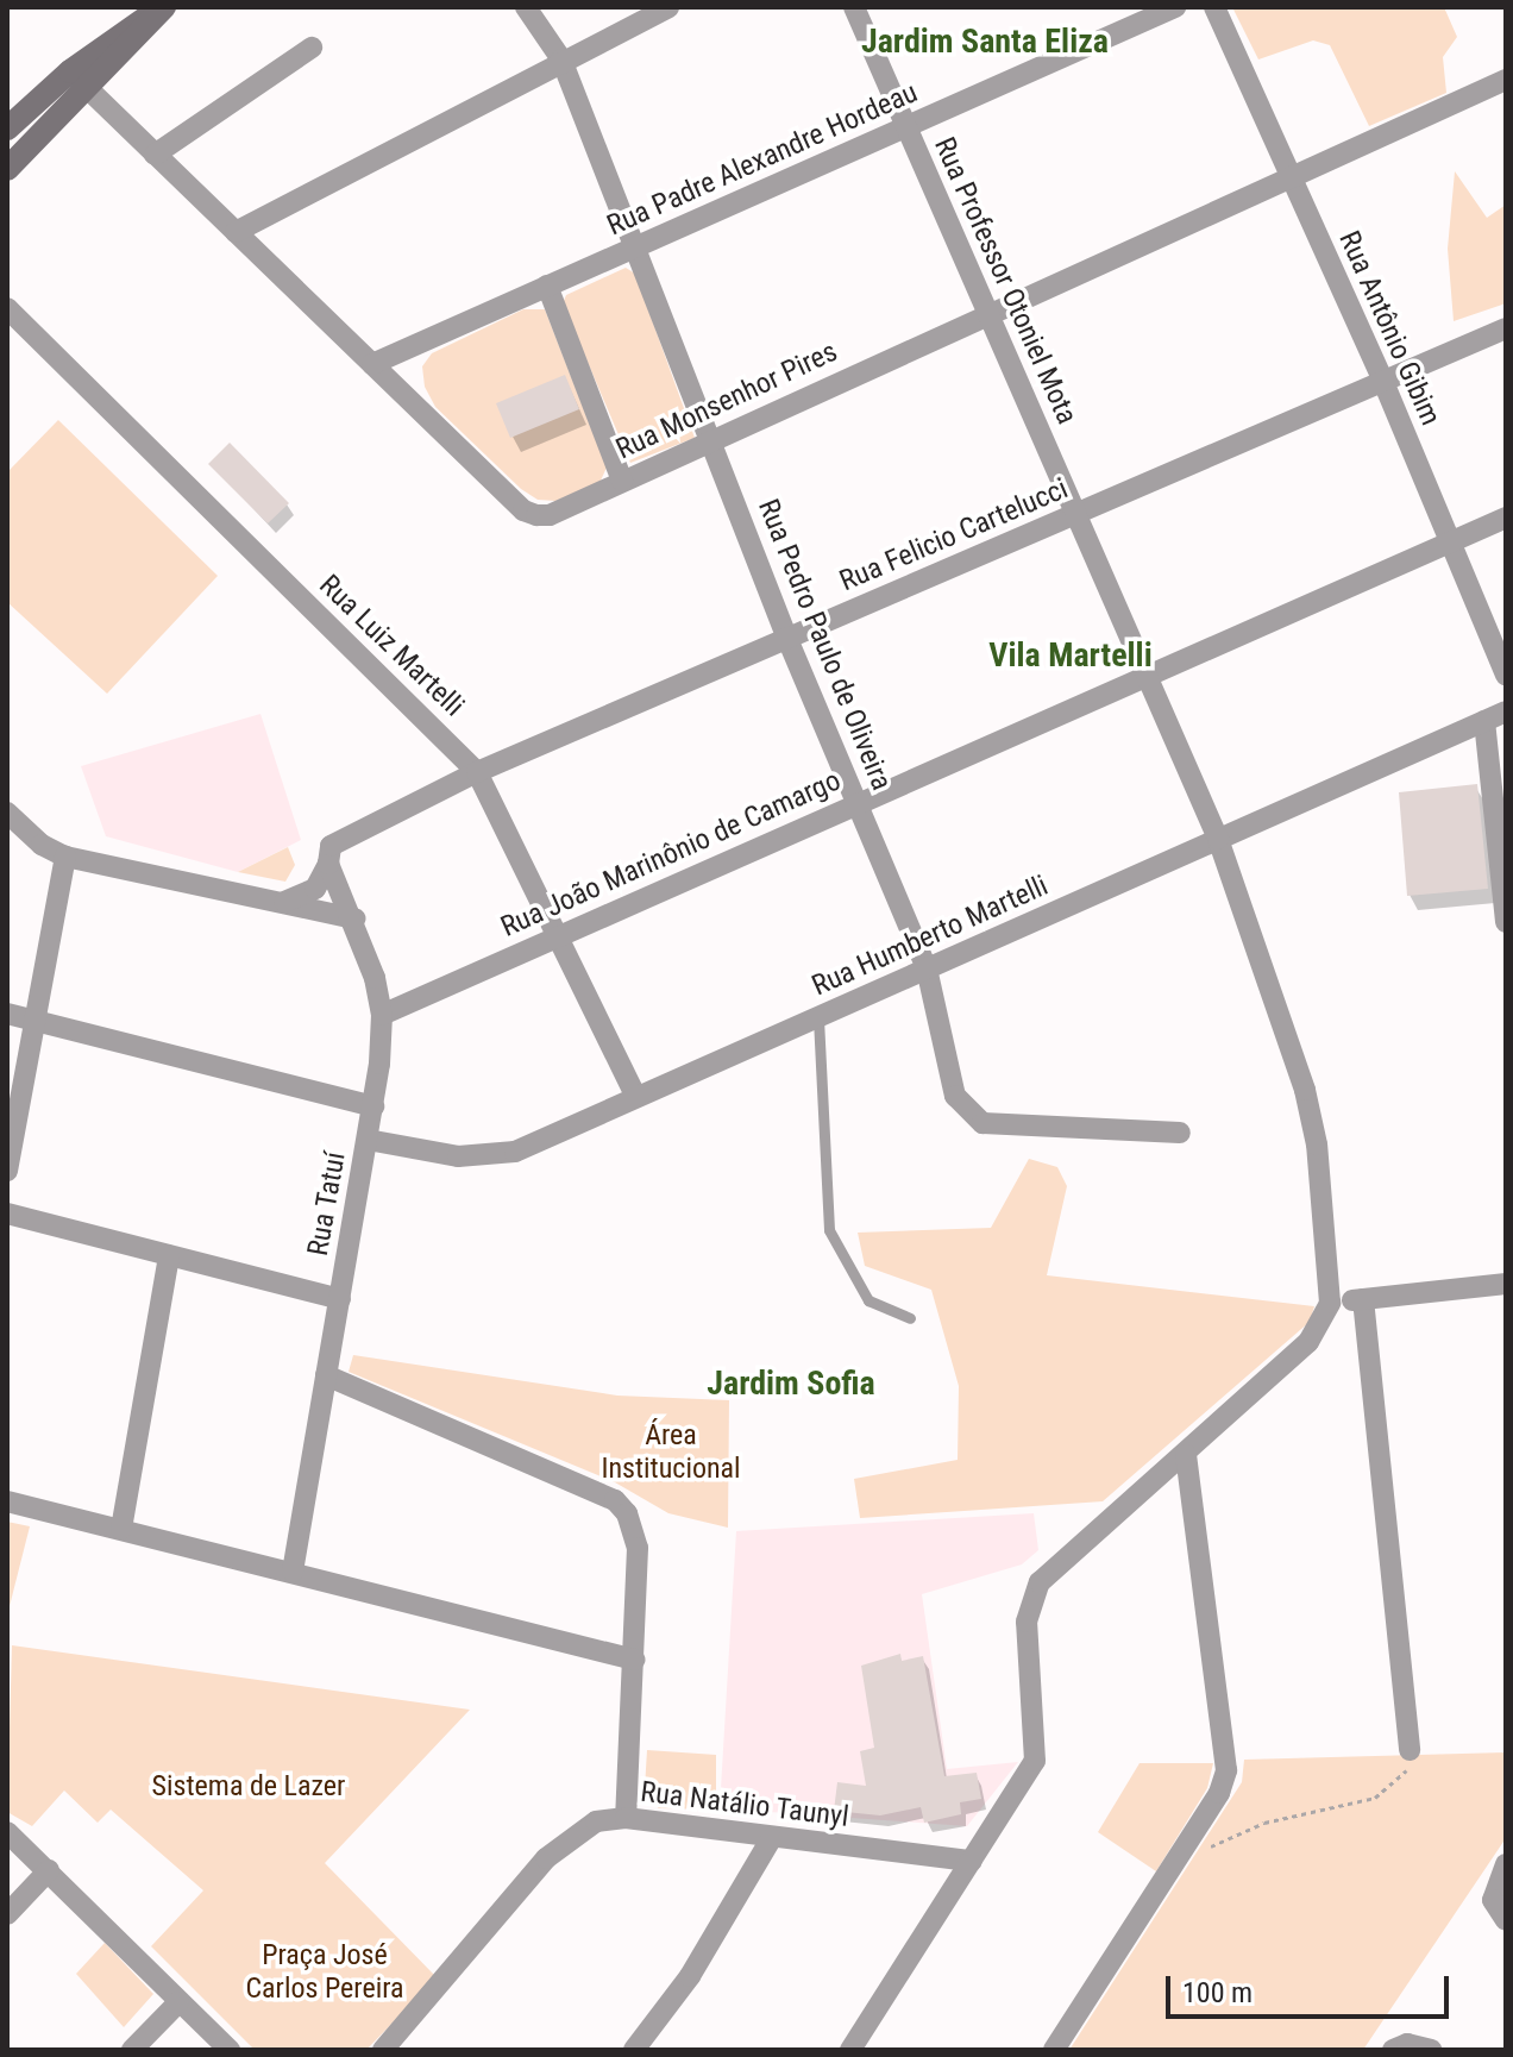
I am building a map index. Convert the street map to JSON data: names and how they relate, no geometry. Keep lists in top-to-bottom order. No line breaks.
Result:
{"streets":{"street":["Rua Padre Alexandre Hordeau","Rua Professor Otoniel Mota","Rua Antônio Gibim","Rua Monsenhor Pires","Rua Felicio Cartelucci","Rua Pedro Paulo de Oliveira","Rua Luiz Martelli","Rua João Marinônio de Camargo","Rua Humberto Martelli","Rua Tatuí","Rua Natálio Taunyl"]},"crossings":[["Rua Padre Alexandre Hordeau","Rua Professor Otoniel Mota"],["Rua Padre Alexandre Hordeau","Rua Monsenhor Pires"],["Rua Padre Alexandre Hordeau","Rua Pedro Paulo de Oliveira"],["Rua Professor Otoniel Mota","Rua Monsenhor Pires"],["Rua Professor Otoniel Mota","Rua Felicio Cartelucci"],["Rua Professor Otoniel Mota","Rua João Marinônio de Camargo"],["Rua Professor Otoniel Mota","Rua Humberto Martelli"],["Rua Antônio Gibim","Rua Monsenhor Pires"],["Rua Antônio Gibim","Rua Felicio Cartelucci"],["Rua Antônio Gibim","Rua João Marinônio de Camargo"],["Rua Monsenhor Pires","Rua Pedro Paulo de Oliveira"],["Rua Felicio Cartelucci","Rua Pedro Paulo de Oliveira"],["Rua Felicio Cartelucci","Rua Luiz Martelli"],["Rua Felicio Cartelucci","Rua Tatuí"],["Rua Pedro Paulo de Oliveira","Rua João Marinônio de Camargo"],["Rua Pedro Paulo de Oliveira","Rua Humberto Martelli"],["Rua Luiz Martelli","Rua João Marinônio de Camargo"],["Rua Luiz Martelli","Rua Humberto Martelli"],["Rua João Marinônio de Camargo","Rua Tatuí"],["Rua Humberto Martelli","Rua Tatuí"]],"districts":["Jardim Santa Eliza","Vila Martelli","Jardim Sofia"],"parks":["Área Institucional","Sistema de Lazer","Praça José Carlos Pereira"],"scale_bar":"100 m"}
